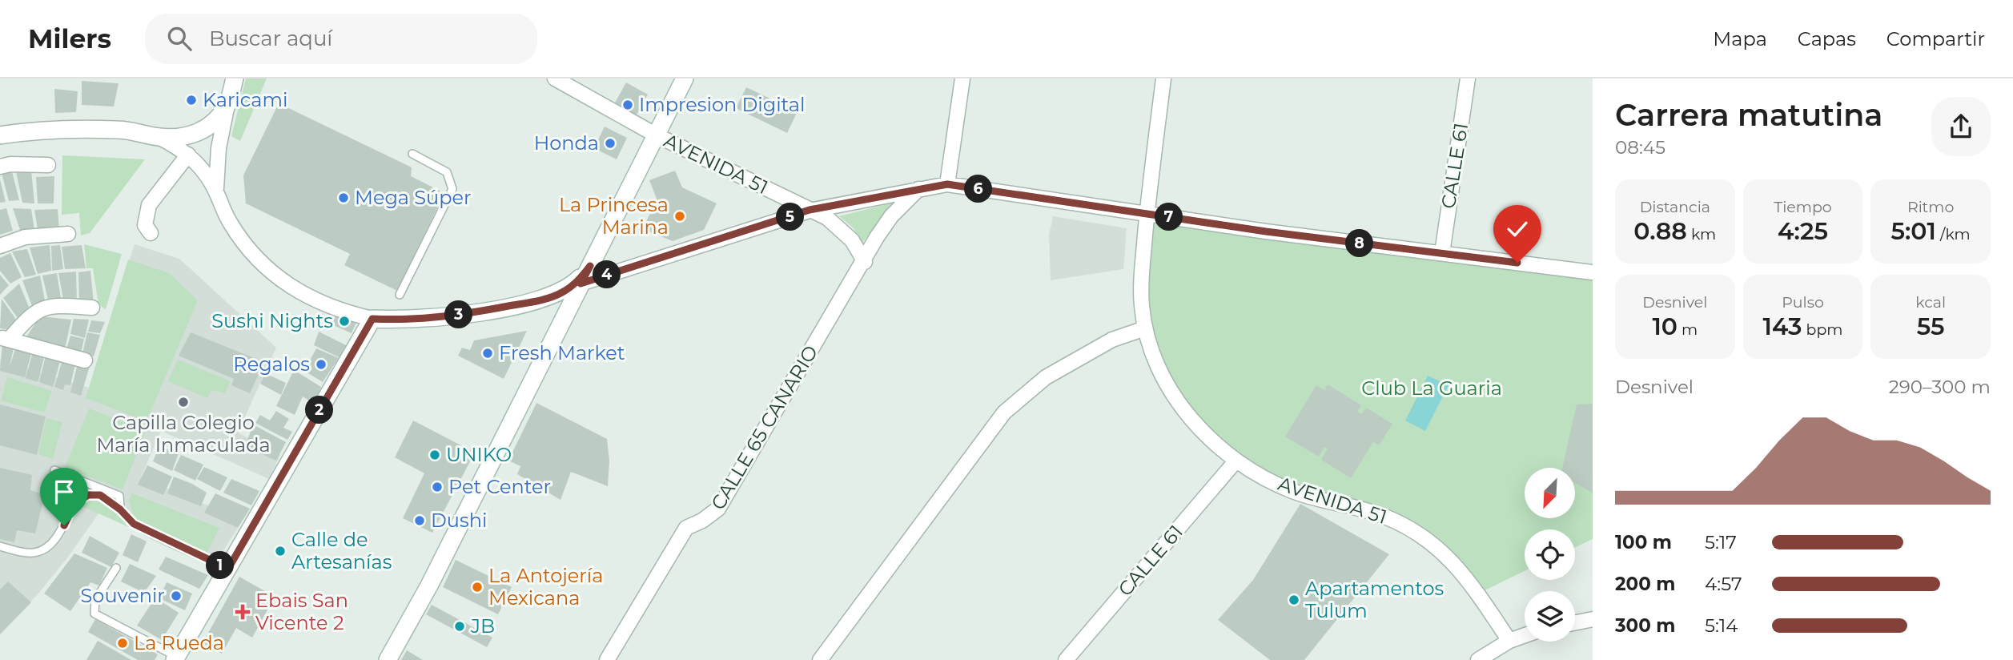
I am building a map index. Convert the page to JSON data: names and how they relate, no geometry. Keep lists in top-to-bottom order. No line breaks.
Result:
{"streets":{"street":["AVENIDA 51","CALLE 61","CALLE 65 CANARIO"]},"crossings":[["AVENIDA 51","CALLE 61"],["AVENIDA 51","CALLE 65 CANARIO"]],"parks":["Club La Guaria"],"places":{"other":["Karicami","Impresion Digital","Honda","Mega Súper","La Princesa Marina","Sushi Nights","Fresh Market","Regalos","Capilla Colegio María Inmaculada","UNIKO","Pet Center","Dushi","Calle de Artesanías","La Antojería Mexicana","Souvenir","Apartamentos Tulum","JB","La Rueda"],"health":["Ebais San Vicente 2"]},"north":"bottom left","page":{"header":"Milers","search":"Buscar aquí","nav":["Mapa","Capas","Compartir"],"heading":["Carrera matutina","08:45"],"stats":[["Distancia","0.88 km"],["Tiempo","4:25"],["Ritmo","5:01 /km"],["Desnivel","10 m"],["Pulso","143 bpm"],["kcal","55"]],"pins":["6","5","7","8","4","3","2","1"],"chart":["Desnivel","290–300 m"],"list":[{"name":"100 m","note":"5:17"},{"name":"200 m","note":"4:57"},{"name":"300 m","note":"5:14"}]}}
